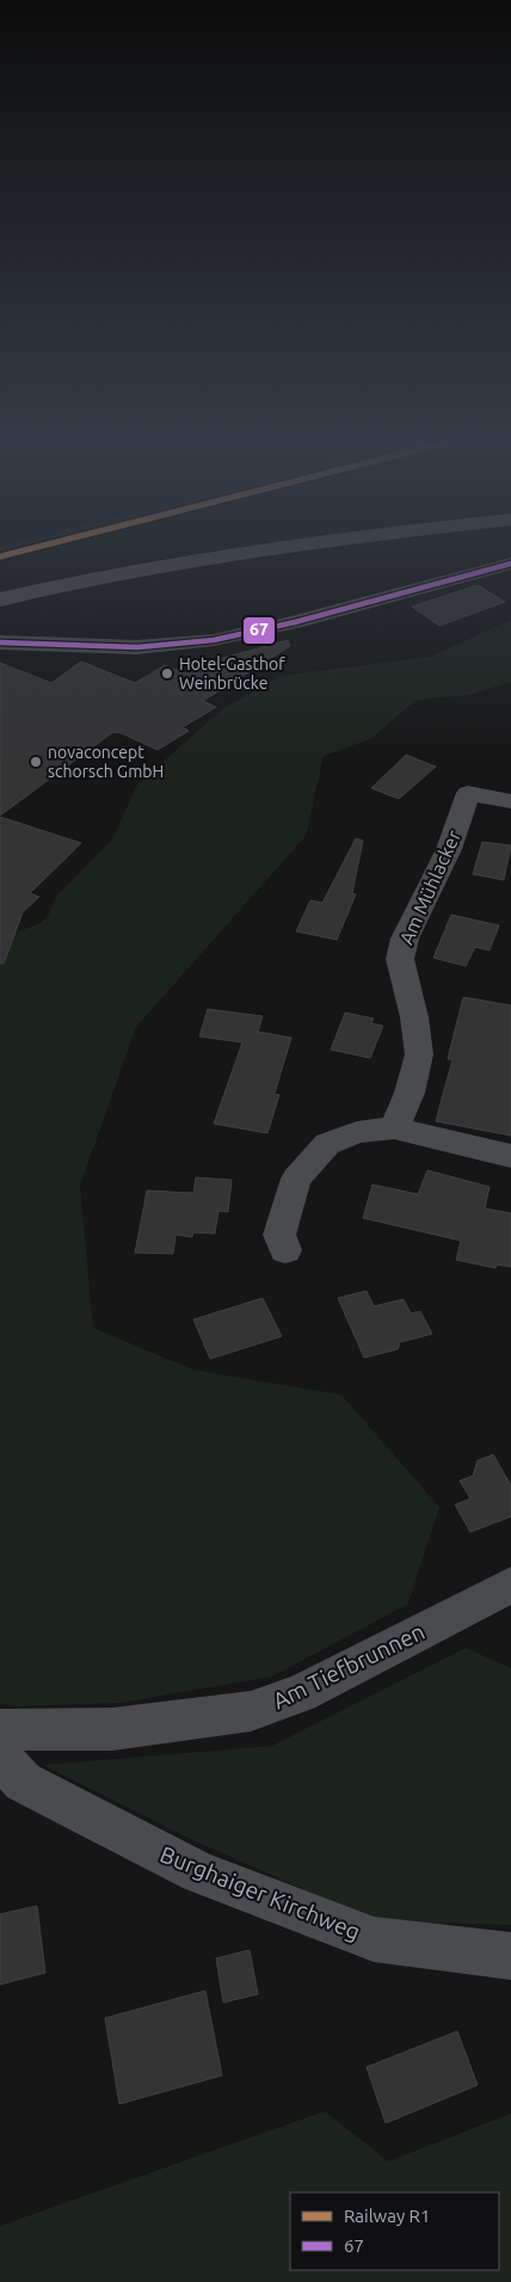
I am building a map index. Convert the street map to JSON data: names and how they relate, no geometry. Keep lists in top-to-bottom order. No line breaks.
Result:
{"streets":{"street":["Am Mühlacker","Am Tiefbrunnen","Burghaiger Kirchweg"]},"places":["Hotel-Gasthof Weinbrücke","novaconcept schorsch GmbH"],"lines":["rail line R1","transit line 67"],"legend":["Railway R1","67"]}
